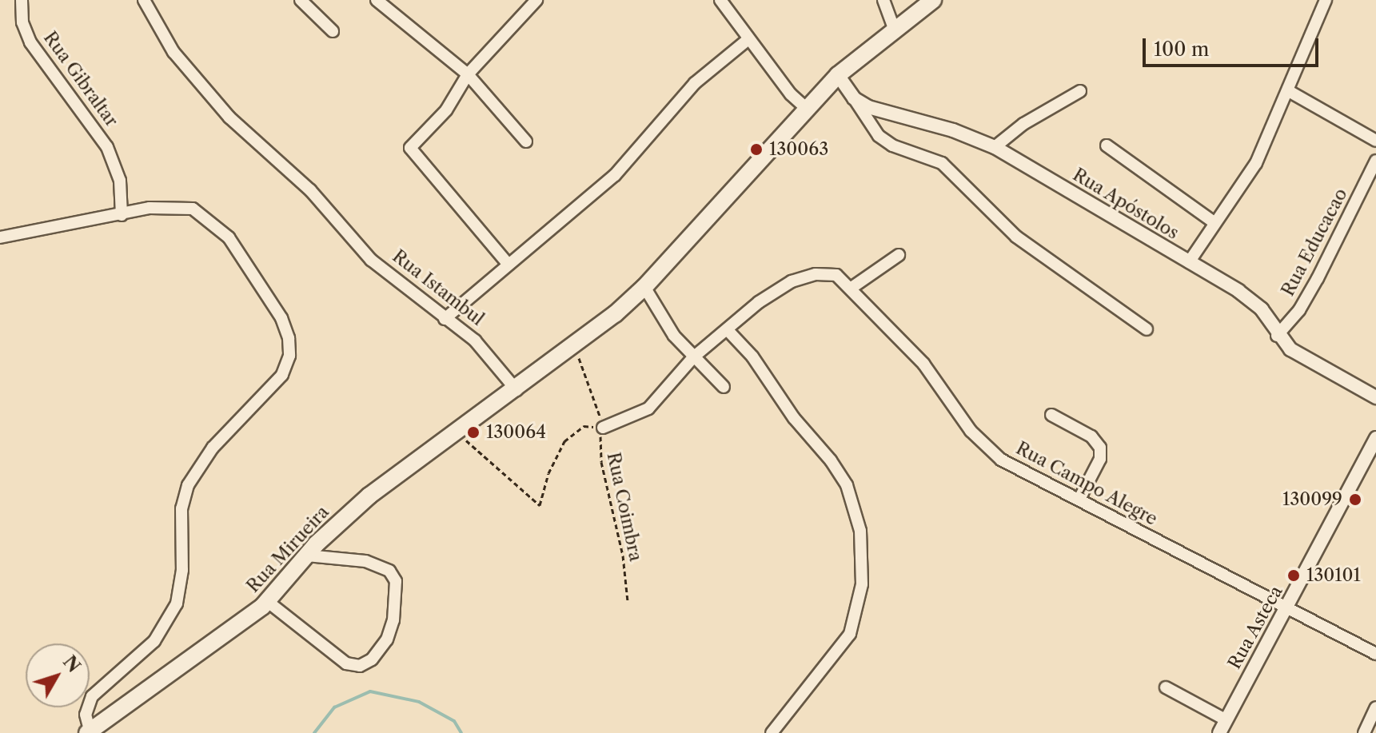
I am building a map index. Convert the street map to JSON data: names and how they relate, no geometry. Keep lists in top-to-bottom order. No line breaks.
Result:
{"streets":{"main road":["Rua Mirueira"],"street":["Rua Gibraltar","Rua Apóstolos","Rua Educacao","Rua Istambul","Rua Campo Alegre","Rua Asteca"],"path":["Rua Coimbra"]},"crossings":[["Rua Apóstolos","Rua Educacao"],["Rua Istambul","Rua Mirueira"],["Rua Campo Alegre","Rua Asteca"]],"places":["130063","130064","130099","130101"],"scale_bar":"100 m","north":"top right"}
